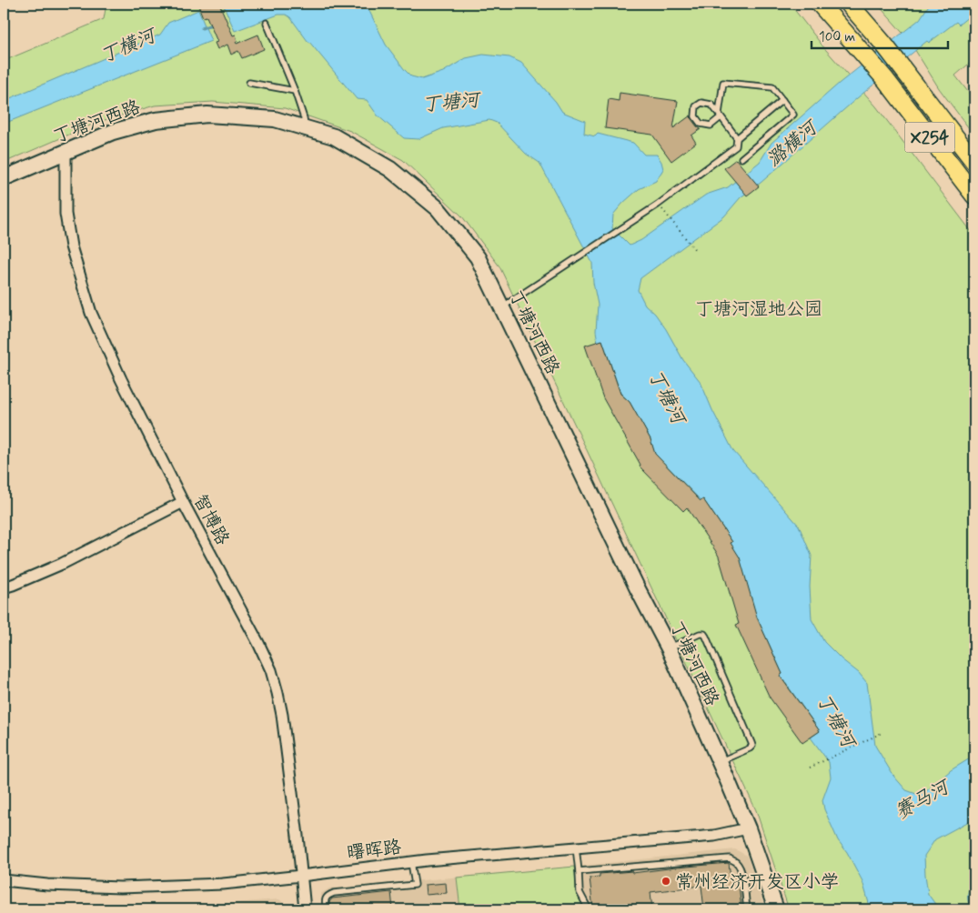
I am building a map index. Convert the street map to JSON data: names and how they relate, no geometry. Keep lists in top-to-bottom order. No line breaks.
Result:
{"streets":{"main road":["X254"],"street":["丁塘河西路","智博路","曙晖路"]},"crossings":[["丁塘河西路","智博路"],["丁塘河西路","曙晖路"],["智博路","曙晖路"]],"water":["丁横河","丁塘河","潞横河","赛马河"],"parks":["丁塘河湿地公园"],"places":["常州经济开发区小学"],"scale_bar":"100 m"}
